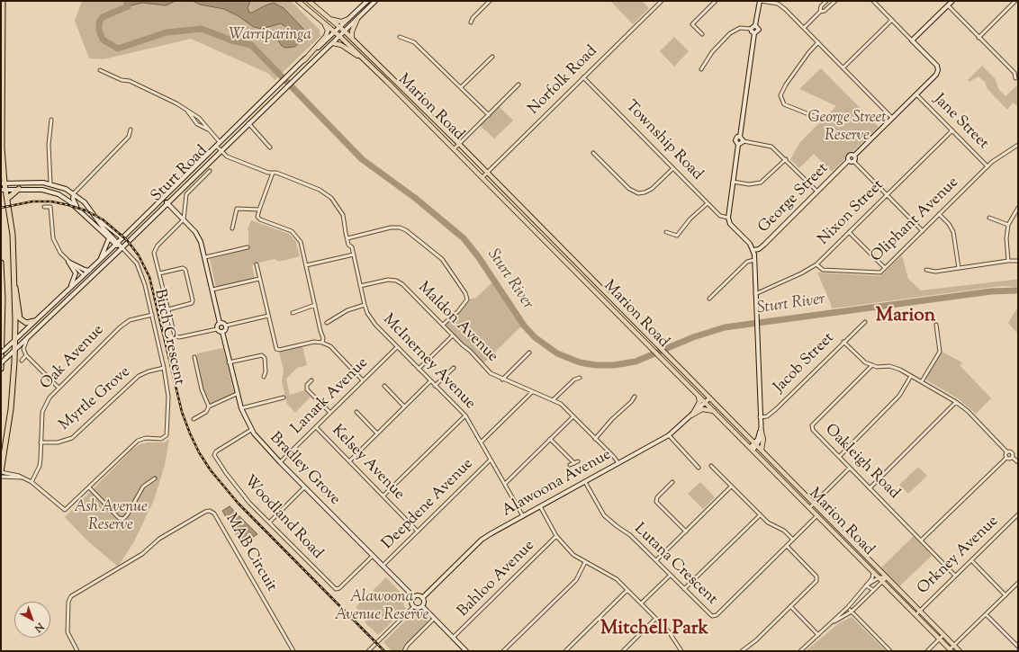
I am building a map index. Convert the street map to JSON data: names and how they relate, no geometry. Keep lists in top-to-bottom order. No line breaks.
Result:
{"streets":{"main road":["Marion Road"],"street":["Norfolk Road","Jane Street","Township Road","Sturt Road","George Street","Nixon Street","Oliphant Avenue","Maldon Avenue","Birch Crescent","Oak Avenue","McInerney Avenue","Jacob Street","Lanark Avenue","Myrtle Grove","Oakleigh Road","Kelsey Avenue","Bradley Grove","Alawoona Avenue","Deepdene Avenue","Woodland Road","MAB Circuit","Orkney Avenue","Lutana Crescent","Bahloo Avenue"]},"crossings":[["Norfolk Road","Marion Road"],["Norfolk Road","Township Road"],["Marion Road","Sturt Road"],["Marion Road","Alawoona Avenue"],["Marion Road","Orkney Avenue"],["Marion Road","Lutana Crescent"],["Jane Street","Nixon Street"],["Jane Street","Oliphant Avenue"],["Sturt Road","Birch Crescent"],["Sturt Road","McInerney Avenue"],["Nixon Street","Oliphant Avenue"],["Maldon Avenue","McInerney Avenue"],["Maldon Avenue","Alawoona Avenue"],["Birch Crescent","Oak Avenue"],["Birch Crescent","Myrtle Grove"],["Oak Avenue","Myrtle Grove"],["McInerney Avenue","Lanark Avenue"],["McInerney Avenue","Alawoona Avenue"],["McInerney Avenue","Deepdene Avenue"],["Lanark Avenue","Kelsey Avenue"],["Lanark Avenue","Bradley Grove"],["Oakleigh Road","Orkney Avenue"],["Kelsey Avenue","Deepdene Avenue"],["Bradley Grove","Alawoona Avenue"],["Bradley Grove","Deepdene Avenue"],["Bradley Grove","Woodland Road"],["Alawoona Avenue","Lutana Crescent"]],"districts":["Marion","Mitchell Park"],"water":["Sturt River"],"parks":["Warriparinga","George Street Reserve","Ash Avenue Reserve","Alawoona Avenue Reserve"],"north":"bottom right"}
